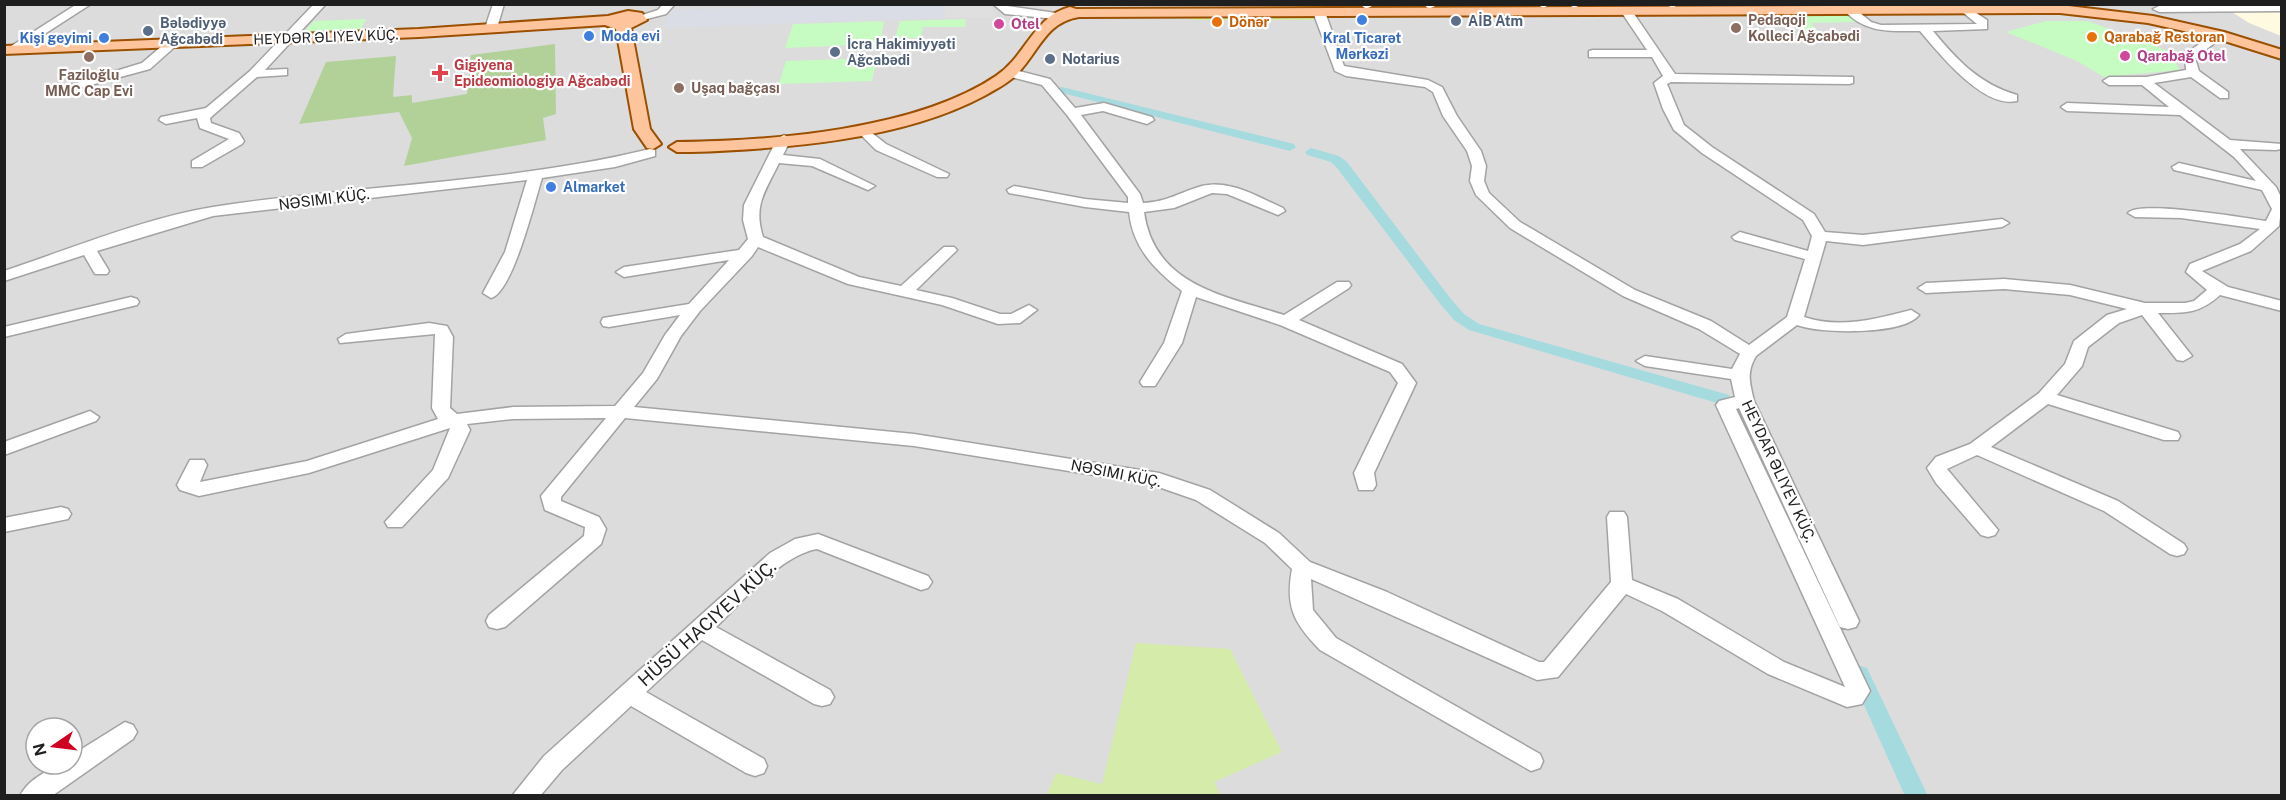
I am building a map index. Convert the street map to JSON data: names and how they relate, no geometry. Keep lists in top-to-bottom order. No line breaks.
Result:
{"streets":{"main road":["HEYDƏR ƏLIYEV KÜÇ."],"street":["NƏSIMI KÜÇ.","HEYDAR ƏLIYEV KÜÇ."]},"places":{"other":["Kral Ticarət Mərkəzi","AİB Atm","Dönər","Otel","Pedaqoji Kolleci Ağcabədi","Bələdiyyə Ağcabədi","Moda evi","Qarabağ Restoran","Kişi geyimi","İcra Hakimiyyəti Ağcabədi","Qarabağ Otel","Faziloğlu MMC Cap Evi","Notarius","Uşaq bağçası","Almarket"],"health":["Gigiyena Epideomiologiya Ağcabədi"]},"north":"left"}
